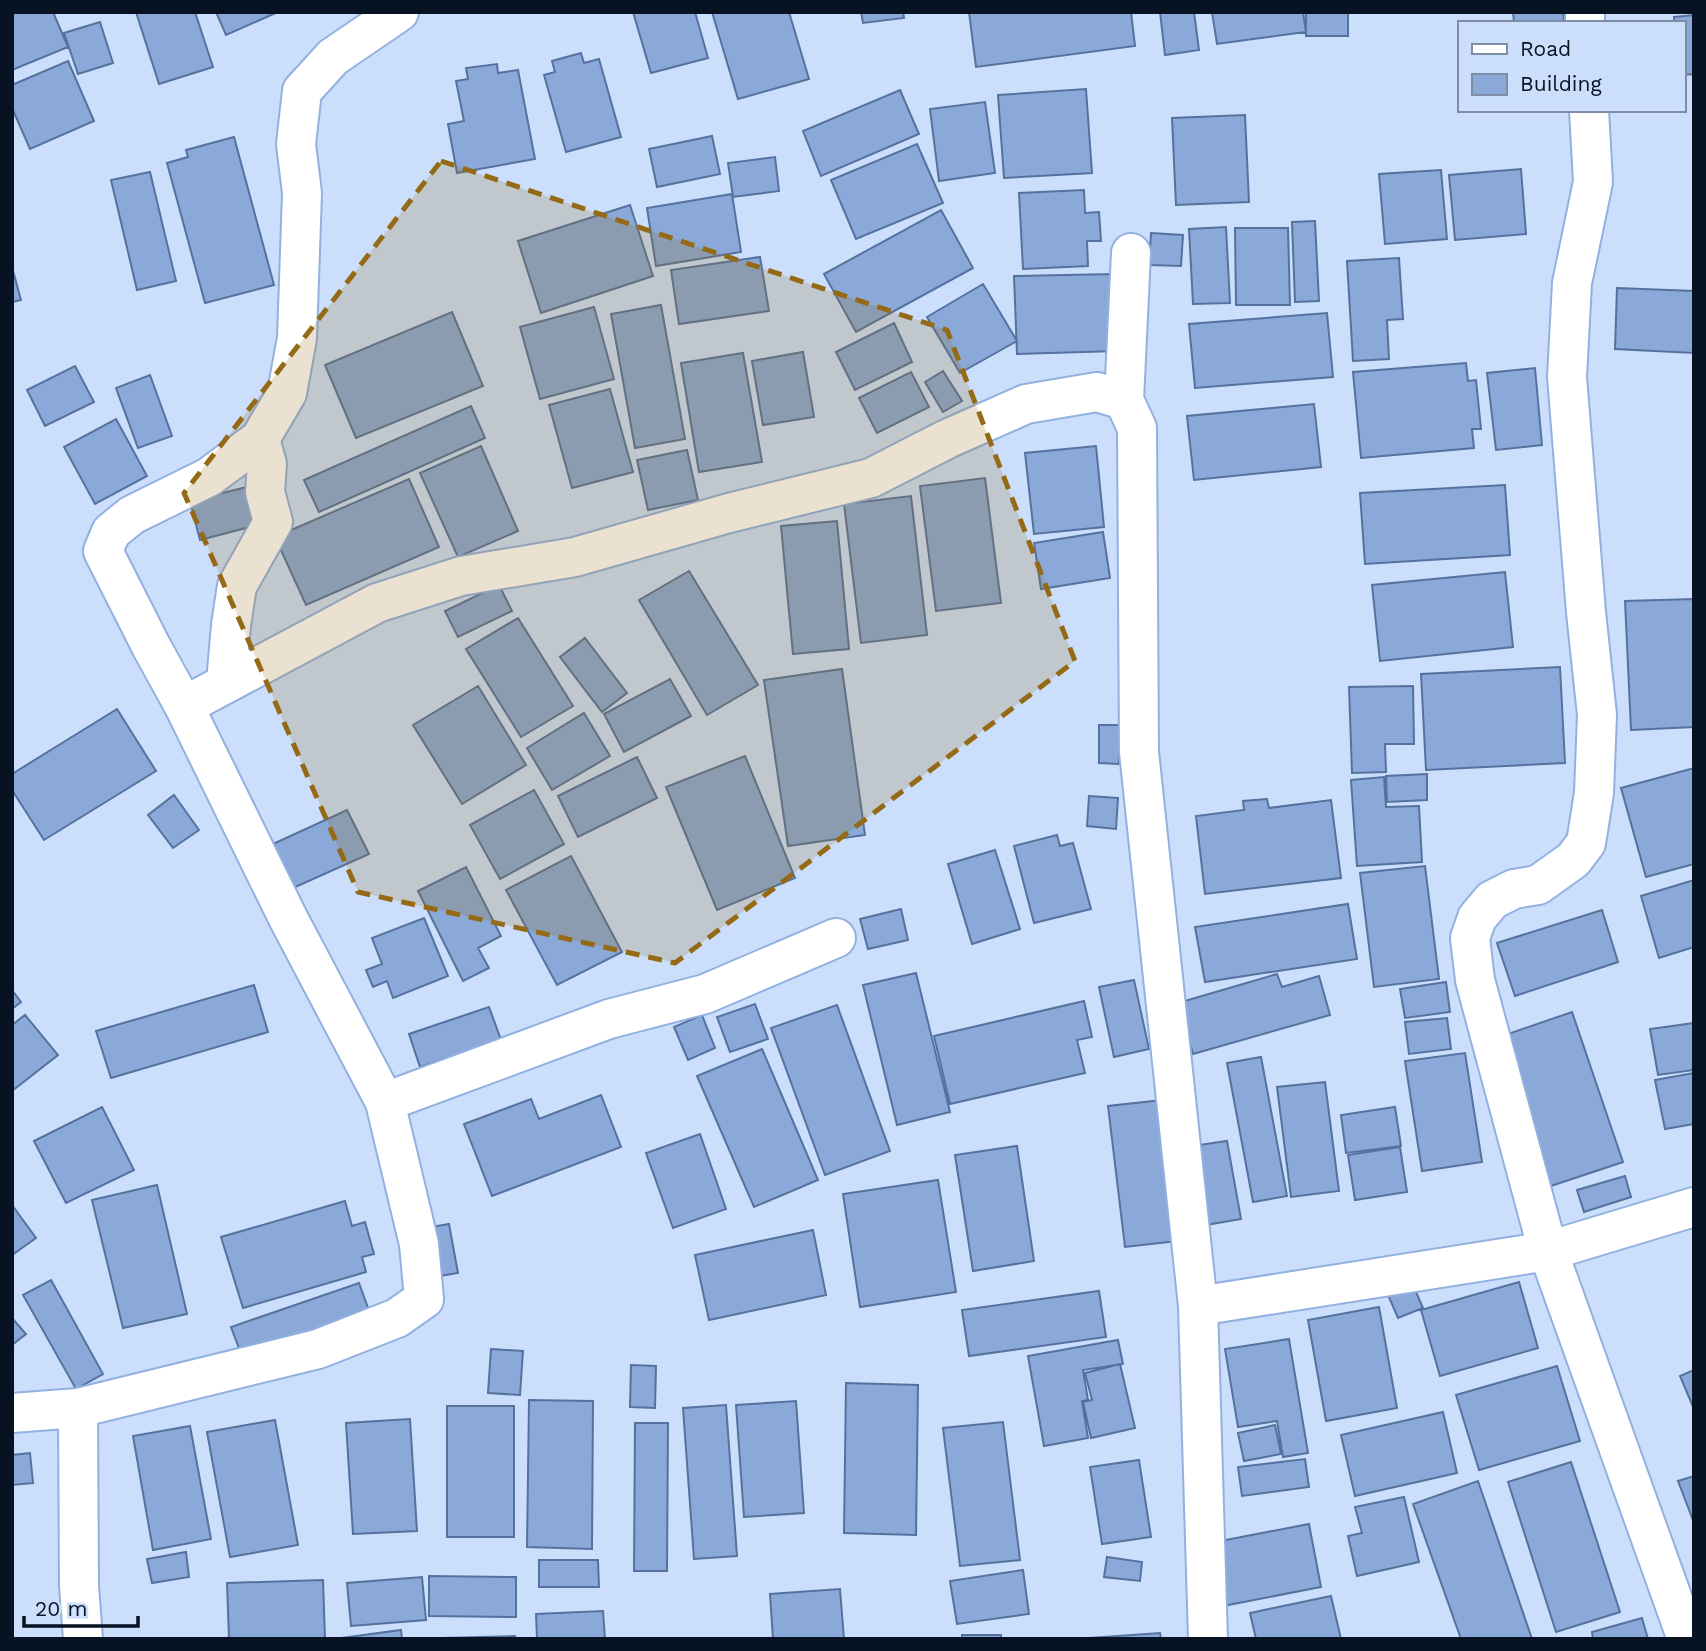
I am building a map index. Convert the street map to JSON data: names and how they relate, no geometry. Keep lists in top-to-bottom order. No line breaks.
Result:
{"legend":["Road","Building"],"scale_bar":"20 m"}
